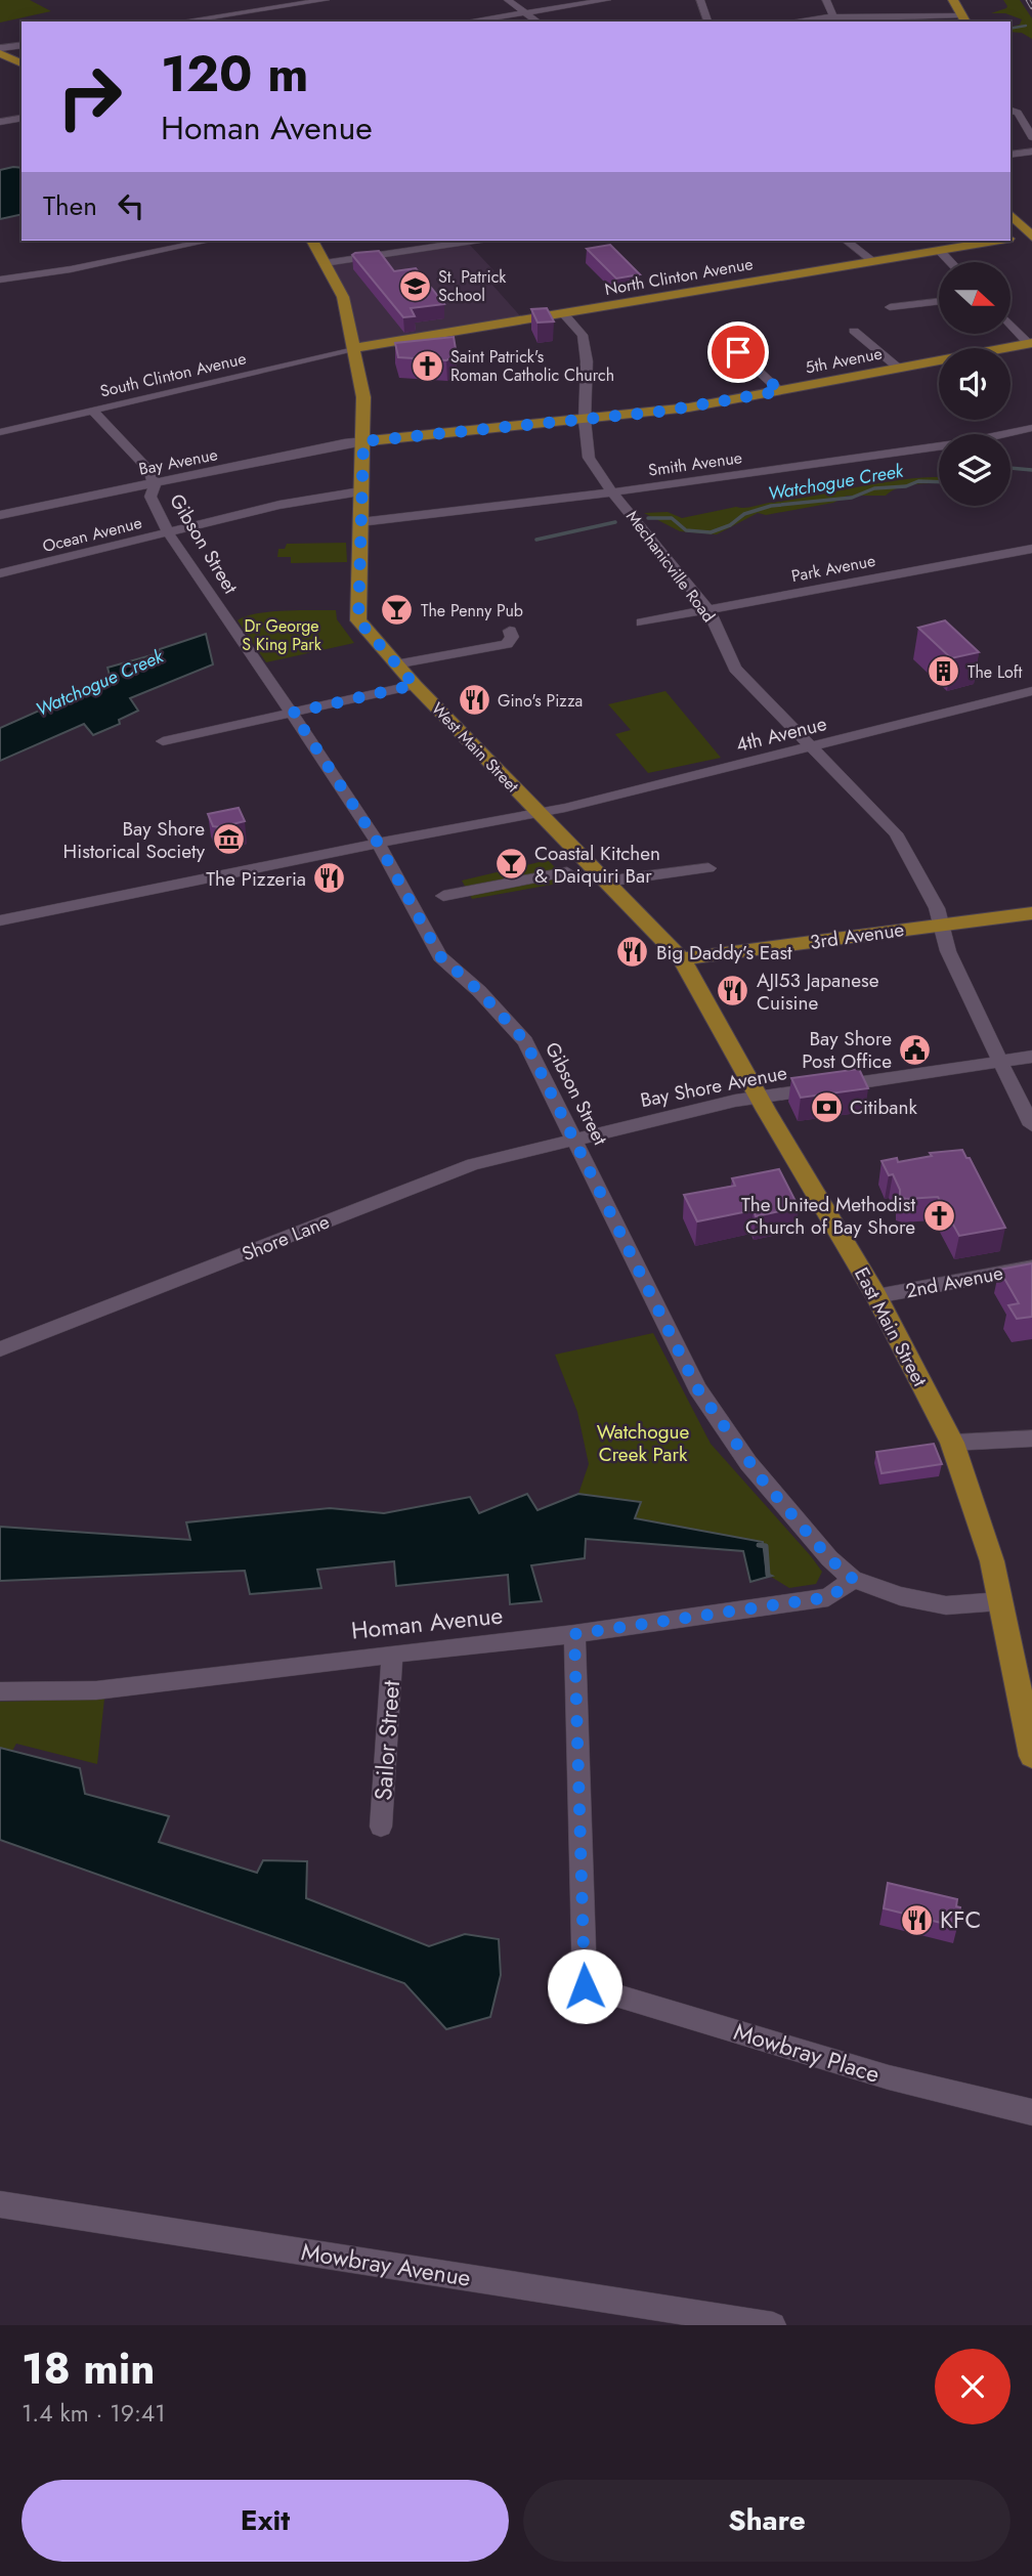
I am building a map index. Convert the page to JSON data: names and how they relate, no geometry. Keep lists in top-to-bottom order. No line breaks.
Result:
{"streets":{"main road":["North Clinton Avenue","5th Avenue","West Main Street","3rd Avenue","East Main Street"],"street":["South Clinton Avenue","Bay Avenue","Smith Avenue","Ocean Avenue","Gibson Street","Mechanicville Road","Park Avenue","4th Avenue","Bay Shore Avenue","Shore Lane","2nd Avenue","Homan Avenue","Sailor Street","Mowbray Place","Mowbray Avenue"]},"crossings":[["North Clinton Avenue","South Clinton Avenue"],["North Clinton Avenue","Mechanicville Road"],["North Clinton Avenue","West Main Street"],["5th Avenue","Bay Avenue"],["5th Avenue","Mechanicville Road"],["5th Avenue","West Main Street"],["South Clinton Avenue","Gibson Street"],["South Clinton Avenue","West Main Street"],["Bay Avenue","Gibson Street"],["Bay Avenue","West Main Street"],["Smith Avenue","Mechanicville Road"],["Smith Avenue","West Main Street"],["Ocean Avenue","Gibson Street"],["Ocean Avenue","West Main Street"],["Gibson Street","4th Avenue"],["Gibson Street","Bay Shore Avenue"],["Gibson Street","Shore Lane"],["Gibson Street","East Main Street"],["Gibson Street","Homan Avenue"],["Mechanicville Road","Park Avenue"],["Mechanicville Road","4th Avenue"],["Mechanicville Road","3rd Avenue"],["Mechanicville Road","Bay Shore Avenue"],["4th Avenue","West Main Street"],["4th Avenue","East Main Street"],["West Main Street","East Main Street"],["3rd Avenue","East Main Street"],["Bay Shore Avenue","Shore Lane"],["Bay Shore Avenue","East Main Street"],["2nd Avenue","East Main Street"],["Homan Avenue","Sailor Street"],["Homan Avenue","Mowbray Place"]],"water":["Watchogue Creek"],"parks":["Dr George S King Park","Watchogue Creek Park"],"places":{"school or university":["St. Patrick School"],"church":["Saint Patrick's Roman Catholic Church","The United Methodist Church of Bay Shore"],"bar":["The Penny Pub","Coastal Kitchen & Daiquiri Bar"],"building":["The Loft"],"restaurant":["Gino's Pizza","The Pizzeria","Big Daddy’s East","AJI53 Japanese Cuisine","KFC"],"museum":["Bay Shore Historical Society"],"public building":["Bay Shore Post Office"],"bank":["Citibank"]},"north":"right","page":{"turn":["120 m","Homan Avenue"],"then":"Then","heading":["18 min","1.4 km · 19:41"],"buttons":["Exit","Share"]}}
